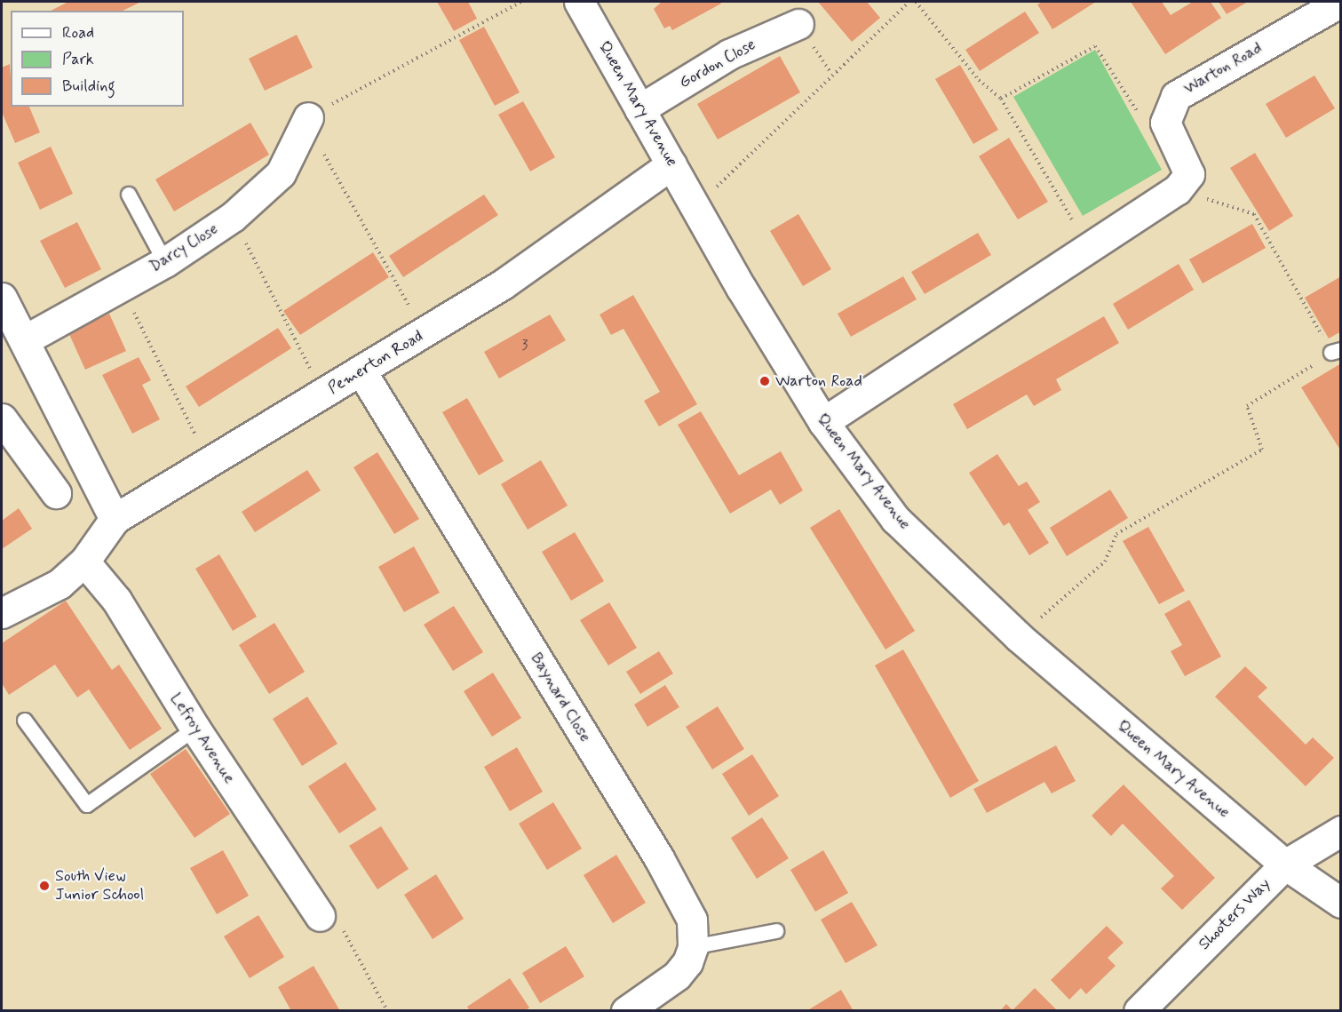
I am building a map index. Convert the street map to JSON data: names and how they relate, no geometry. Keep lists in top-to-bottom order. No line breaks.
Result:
{"streets":{"street":["Gordon Close","Warton Road","Queen Mary Avenue","Darcy Close","Pemerton Road","Baynard Close","Lefroy Avenue","Shooters Way"]},"crossings":[["Gordon Close","Queen Mary Avenue"],["Queen Mary Avenue","Pemerton Road"],["Queen Mary Avenue","Shooters Way"],["Pemerton Road","Baynard Close"],["Pemerton Road","Lefroy Avenue"]],"places":["Warton Road","South View Junior School"],"house_numbers":["3"],"legend":["Road","Park","Building"]}
